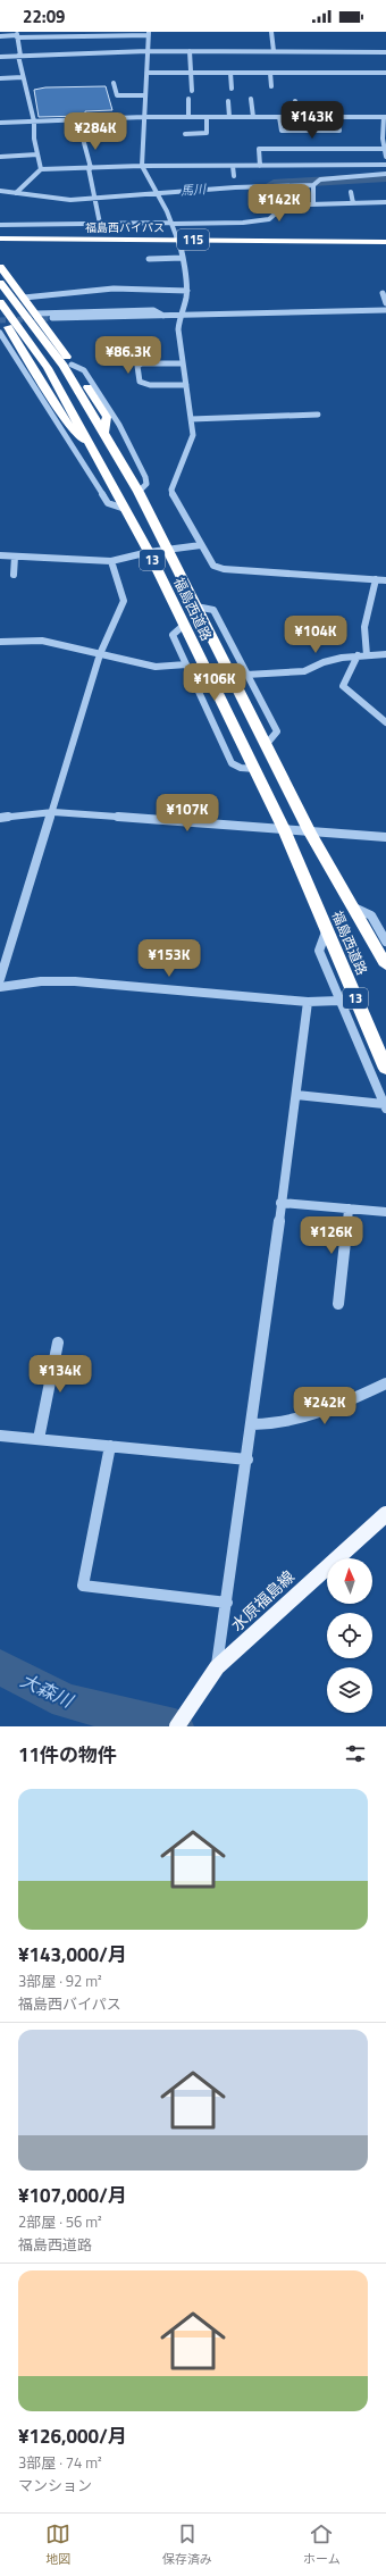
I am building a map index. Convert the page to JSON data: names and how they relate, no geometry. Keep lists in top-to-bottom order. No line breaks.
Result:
{"streets":{"highway":["福島西バイパス","115","13","福島西道路"],"main road":["水原福島線"]},"water":["馬川","大森川"],"north":"top","page":{"status":"22:09","price":["¥143K","¥284K","¥142K","¥86.3K","¥104K","¥106K","¥107K","¥153K","¥126K","¥134K","¥242K"],"heading":"11件の物件","list":[{"name":"¥143,000/月","note":"3部屋 · 92 m² · 福島西バイパス"},{"name":"¥107,000/月","note":"2部屋 · 56 m² · 福島西道路"},{"name":"¥126,000/月","note":"3部屋 · 74 m² · マンション"}],"tabs":["地図","保存済み","ホーム"]}}
